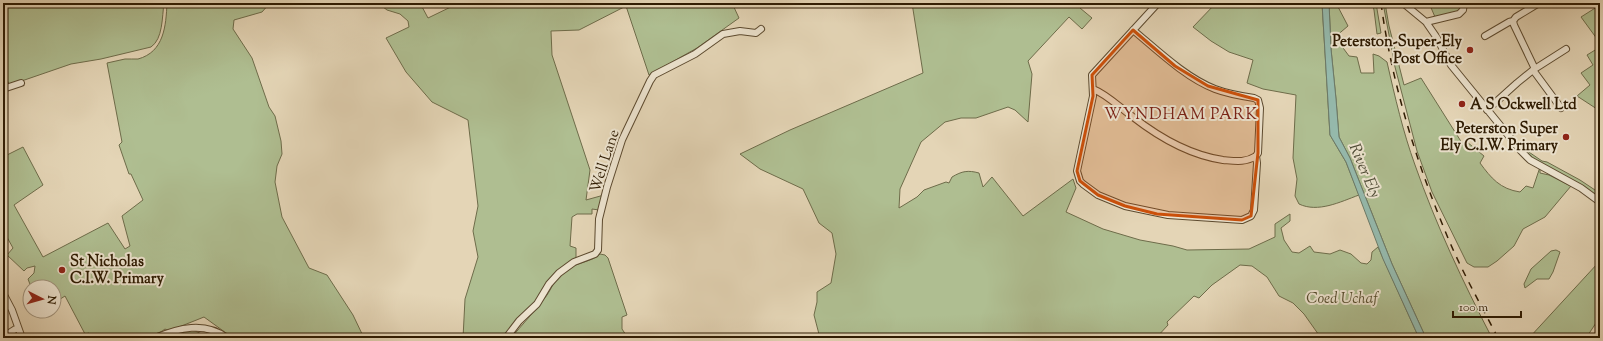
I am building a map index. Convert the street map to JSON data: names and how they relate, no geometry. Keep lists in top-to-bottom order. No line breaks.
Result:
{"streets":{"street":["Well Lane"]},"districts":["WYNDHAM PARK"],"water":["River Ely"],"parks":["Coed Uchaf"],"places":["Peterston-Super-Ely Post Office","A S Ockwell Ltd","Peterston Super Ely C.I.W. Primary","St Nicholas C.I.W. Primary"],"scale_bar":"100 m","north":"right"}
